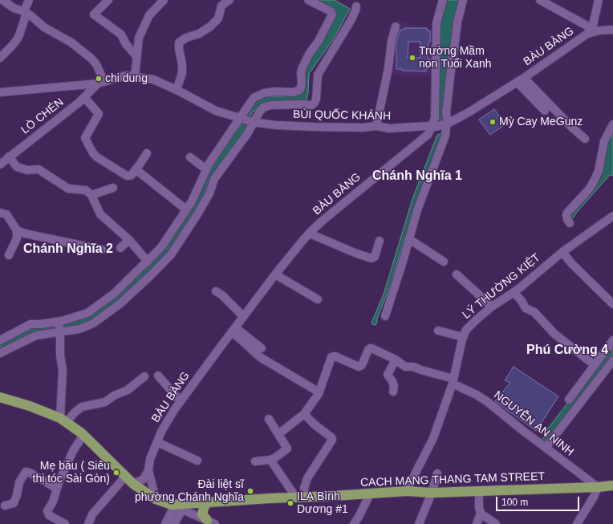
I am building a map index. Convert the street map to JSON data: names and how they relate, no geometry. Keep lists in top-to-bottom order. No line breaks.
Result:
{"streets":{"main road":["CACH MANG THANG TAM STREET"],"street":["BÀU BÀNG","BÙI QUỐC KHÁNH","LÒ CHÉN","LÝ THƯỜNG KIỆT","NGUYỄN AN NINH"]},"crossings":[["BÀU BÀNG","BÙI QUỐC KHÁNH"],["LÝ THƯỜNG KIỆT","NGUYỄN AN NINH"],["LÝ THƯỜNG KIỆT","CACH MANG THANG TAM STREET"],["NGUYỄN AN NINH","CACH MANG THANG TAM STREET"]],"districts":["Chánh Nghĩa 1","Chánh Nghĩa 2","Phú Cường 4"],"places":["Trường Mầm non Tuổi Xanh","chi dung","Mỳ Cay MeGunz","Mẹ bầu ( Siêu thị tóc Sài Gòn)","Đài liệt sĩ phường Chánh Nghĩa","ILA Bình Dương #1"],"scale_bar":"100 m"}
